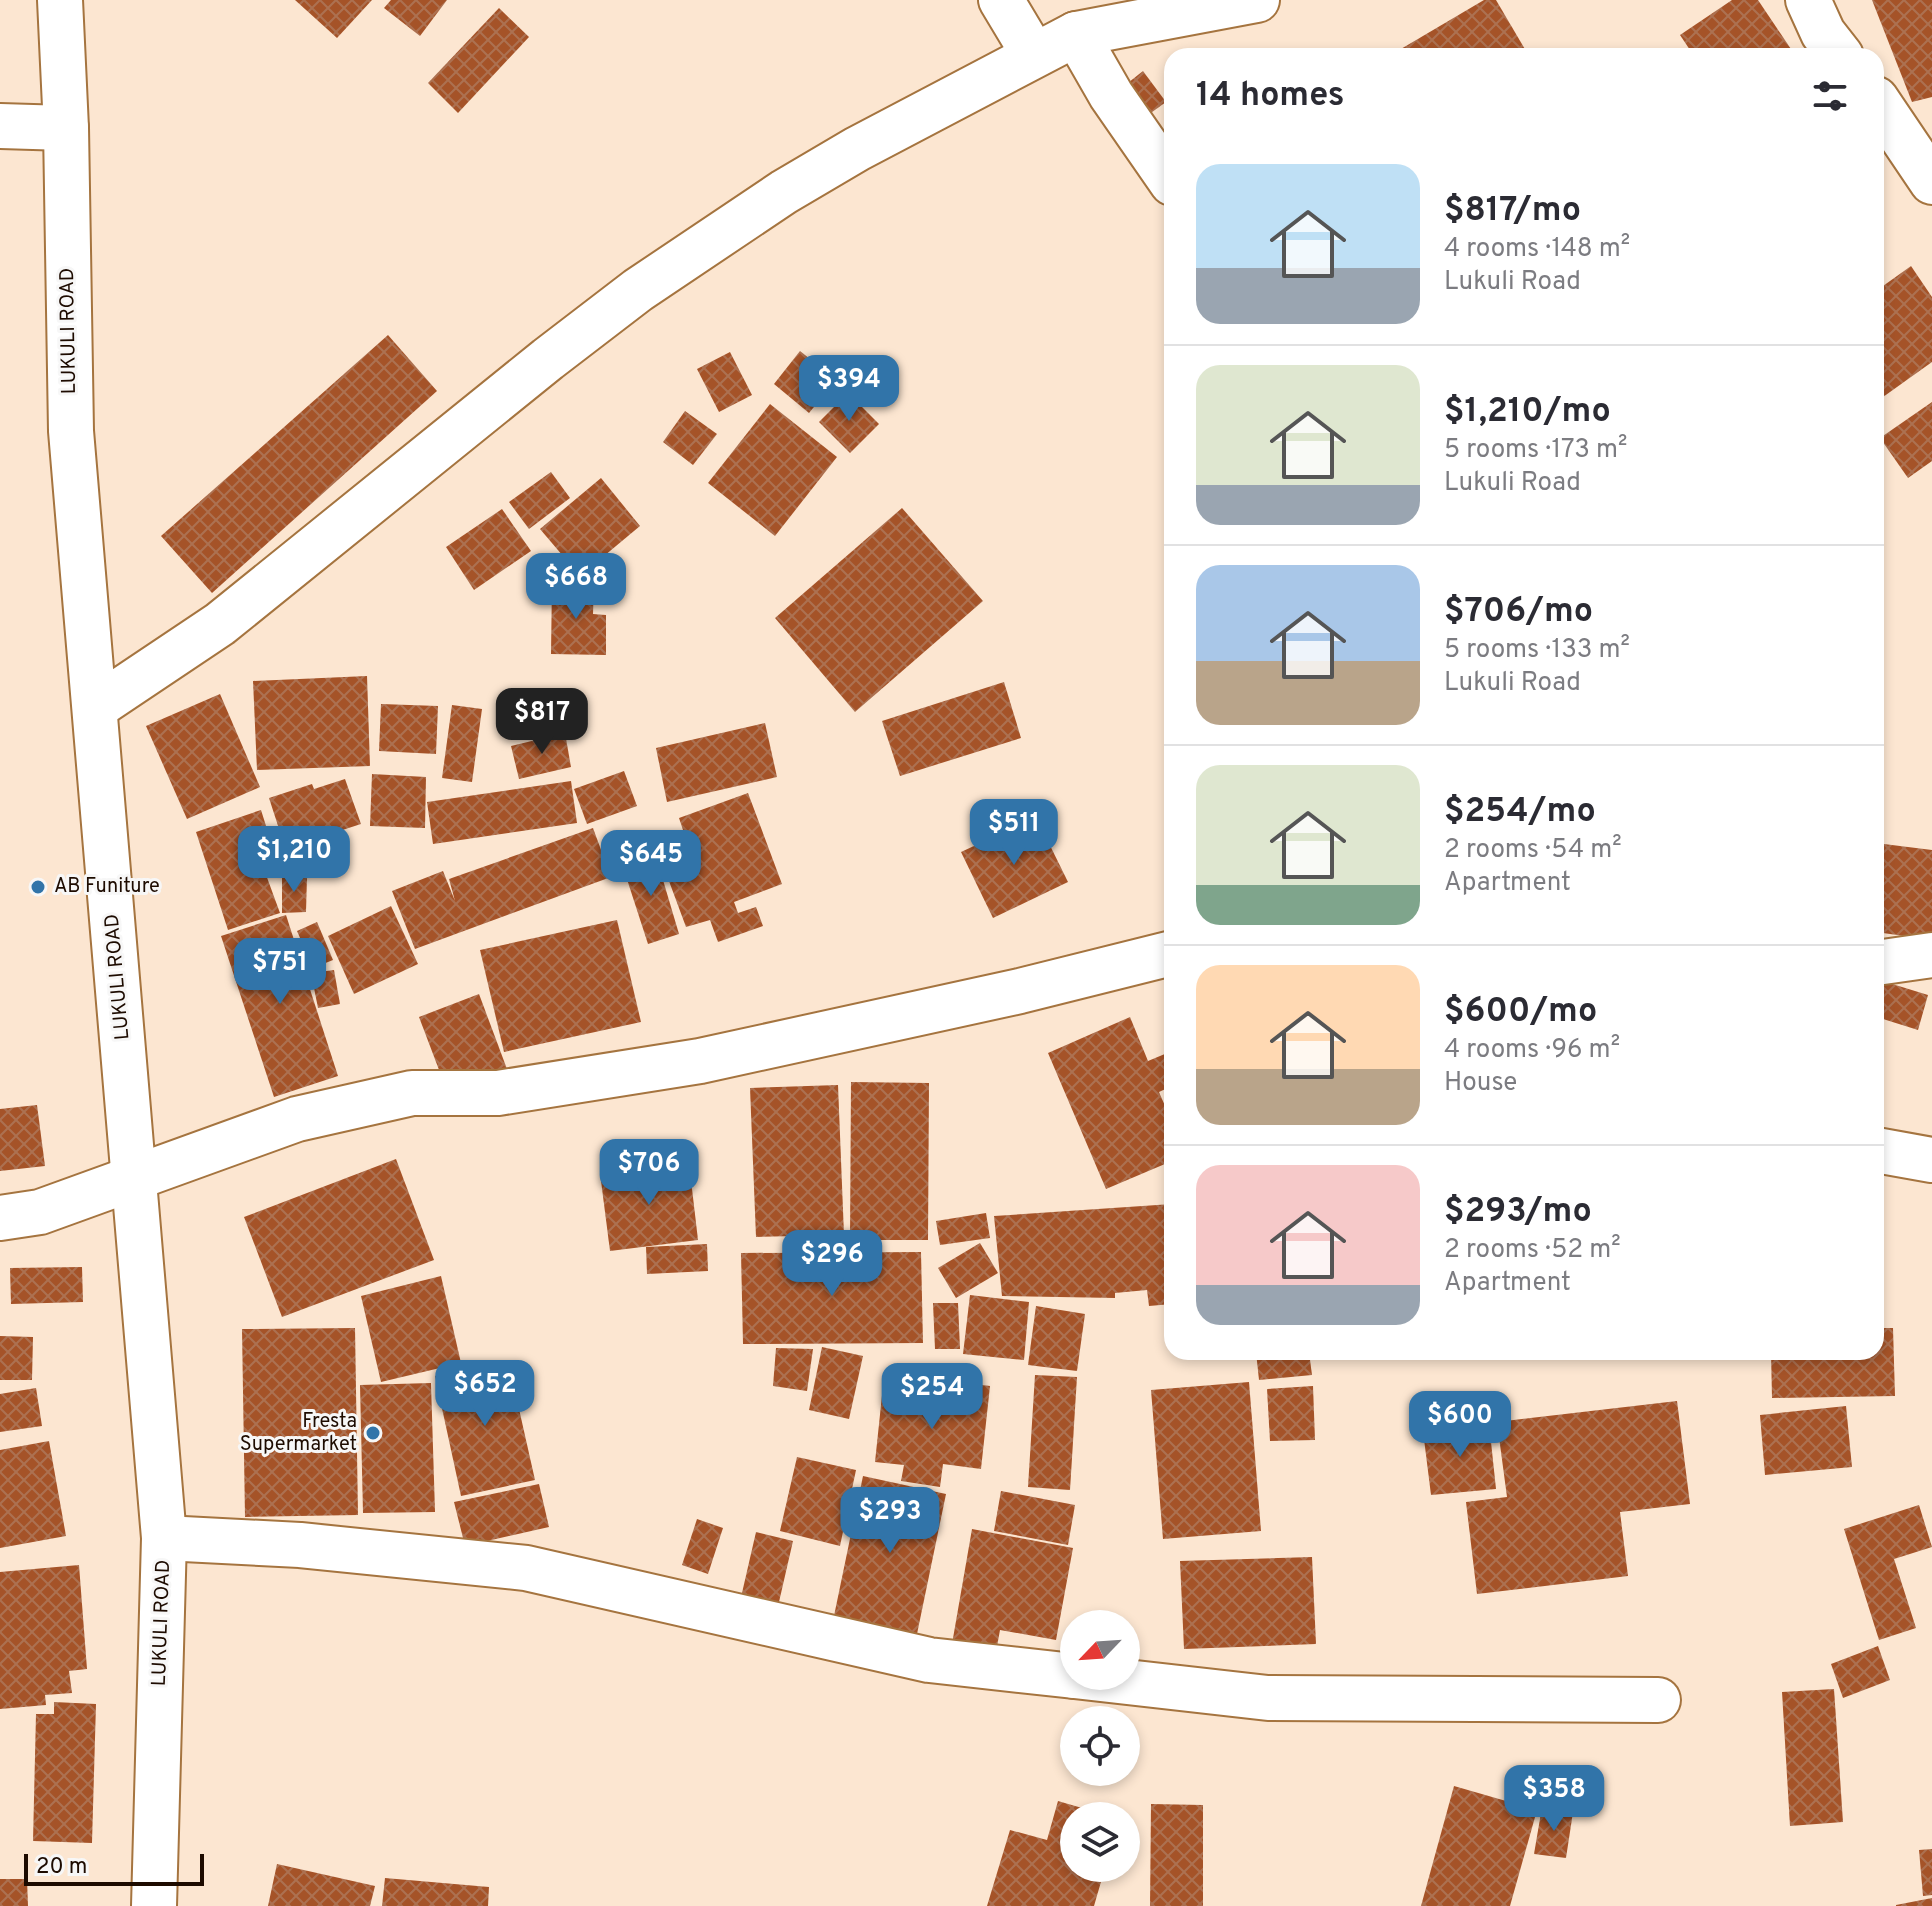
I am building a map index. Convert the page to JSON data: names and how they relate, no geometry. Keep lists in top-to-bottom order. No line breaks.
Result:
{"streets":{"street":["LUKULI ROAD"]},"places":["AB Funiture","Fresta Supermarket"],"scale_bar":"20 m","north":"bottom left","page":{"heading":"14 homes","list":[{"name":"$817/mo","note":"4 rooms · 148 m² · Lukuli Road"},{"name":"$1,210/mo","note":"5 rooms · 173 m² · Lukuli Road"},{"name":"$706/mo","note":"5 rooms · 133 m² · Lukuli Road"},{"name":"$254/mo","note":"2 rooms · 54 m² · Apartment"},{"name":"$600/mo","note":"4 rooms · 96 m² · House"},{"name":"$293/mo","note":"2 rooms · 52 m² · Apartment"}],"price":["$394","$668","$817","$511","$1,210","$645","$751","$706","$296","$652","$254","$600","$293","$358"],"scale":"20 m"}}
